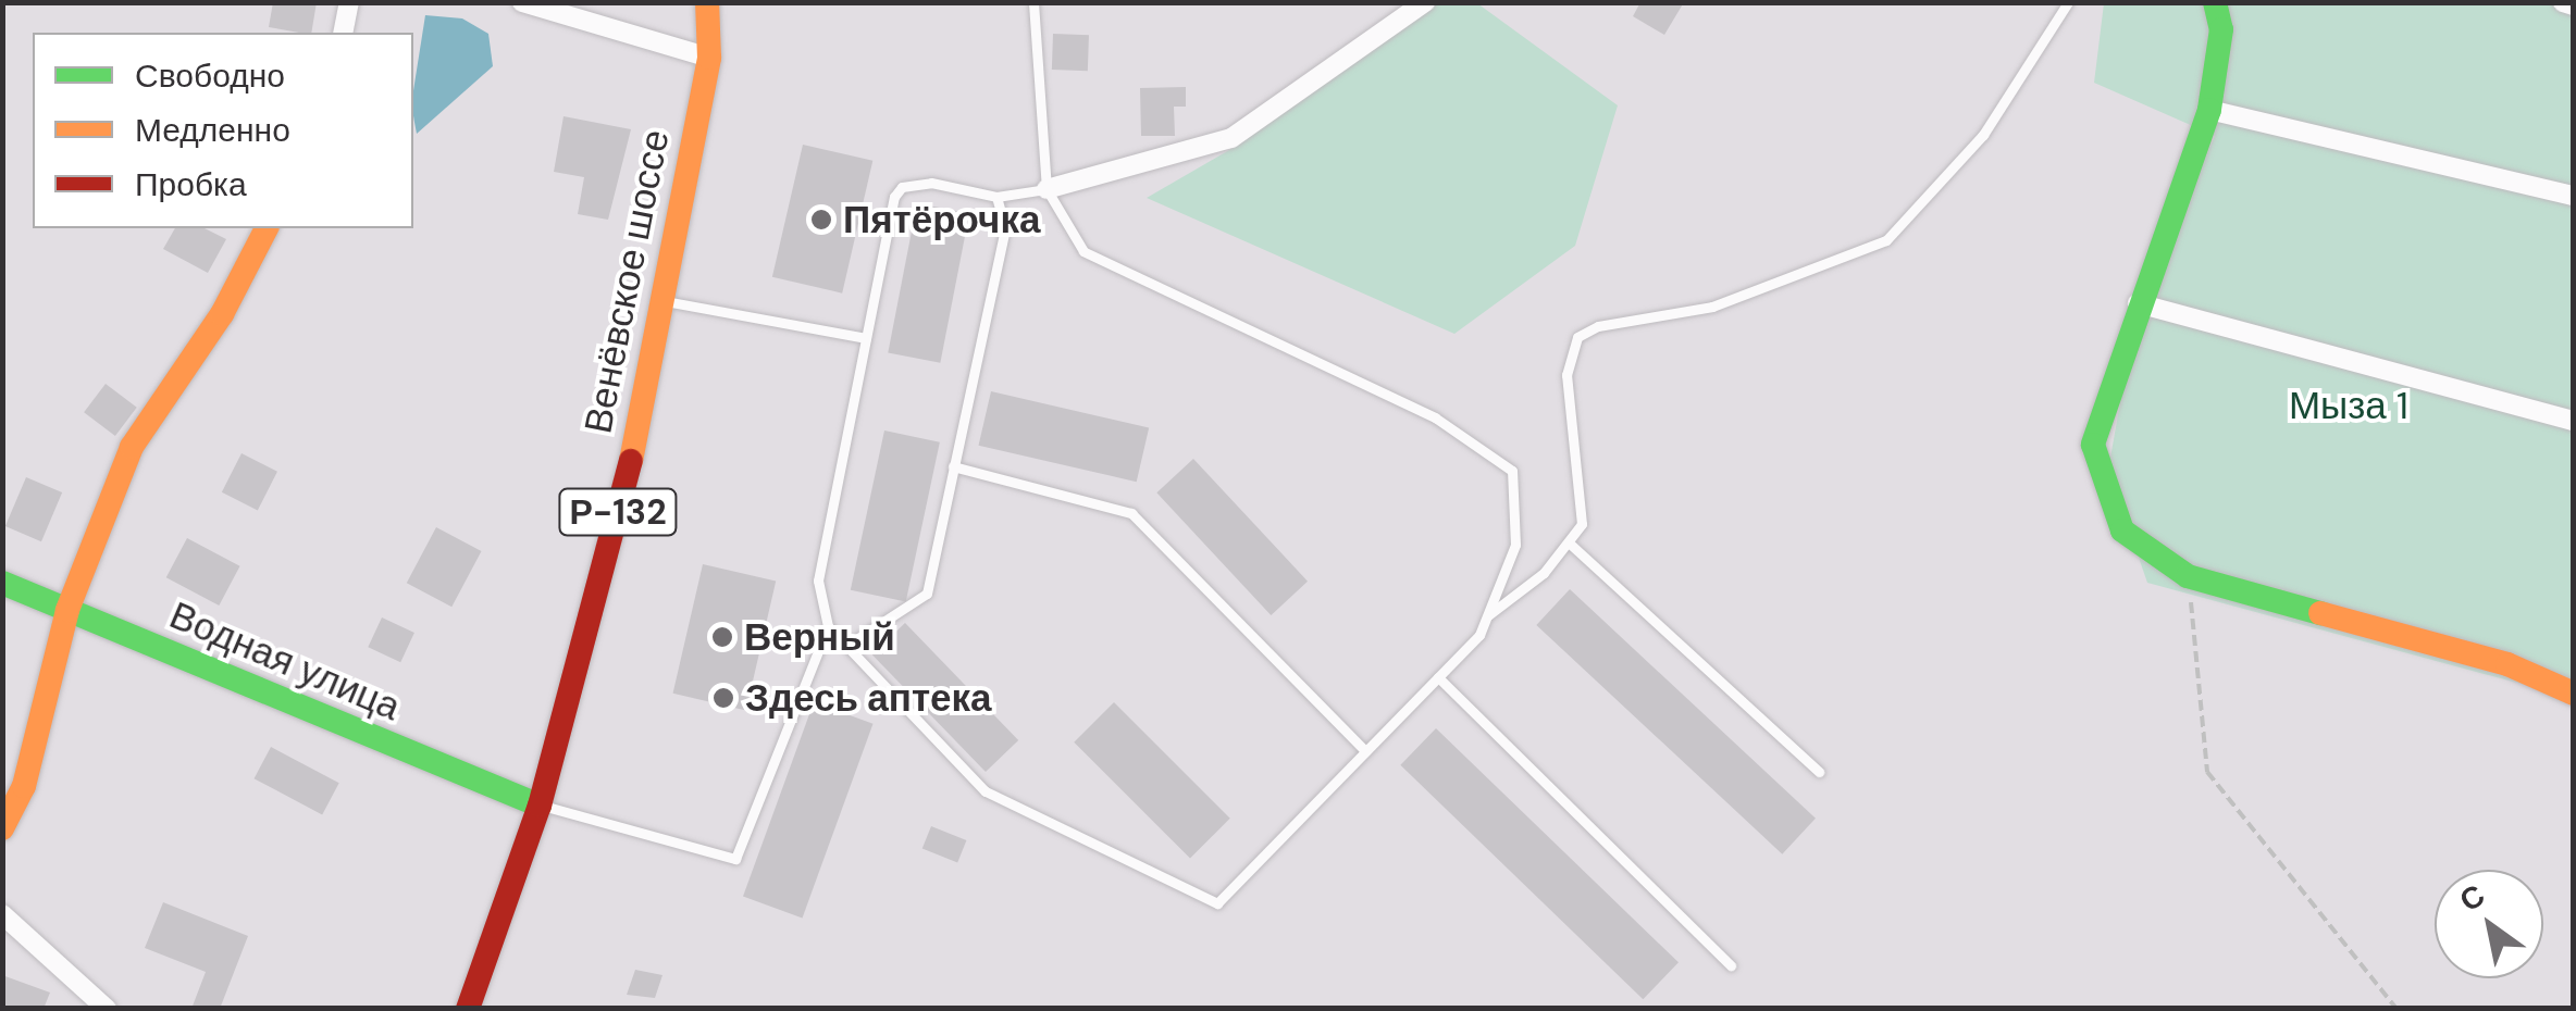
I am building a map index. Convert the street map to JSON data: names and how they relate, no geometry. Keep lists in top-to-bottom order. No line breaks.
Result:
{"streets":{"street":["Венёвское шоссе","Р-132","Водная улица"]},"crossings":[["Венёвское шоссе","Водная улица"]],"parks":["Мыза 1"],"places":["Пятёрочка","Верный","Здесь аптека"],"legend":["Свободно","Медленно","Пробка"],"north":"top left"}
